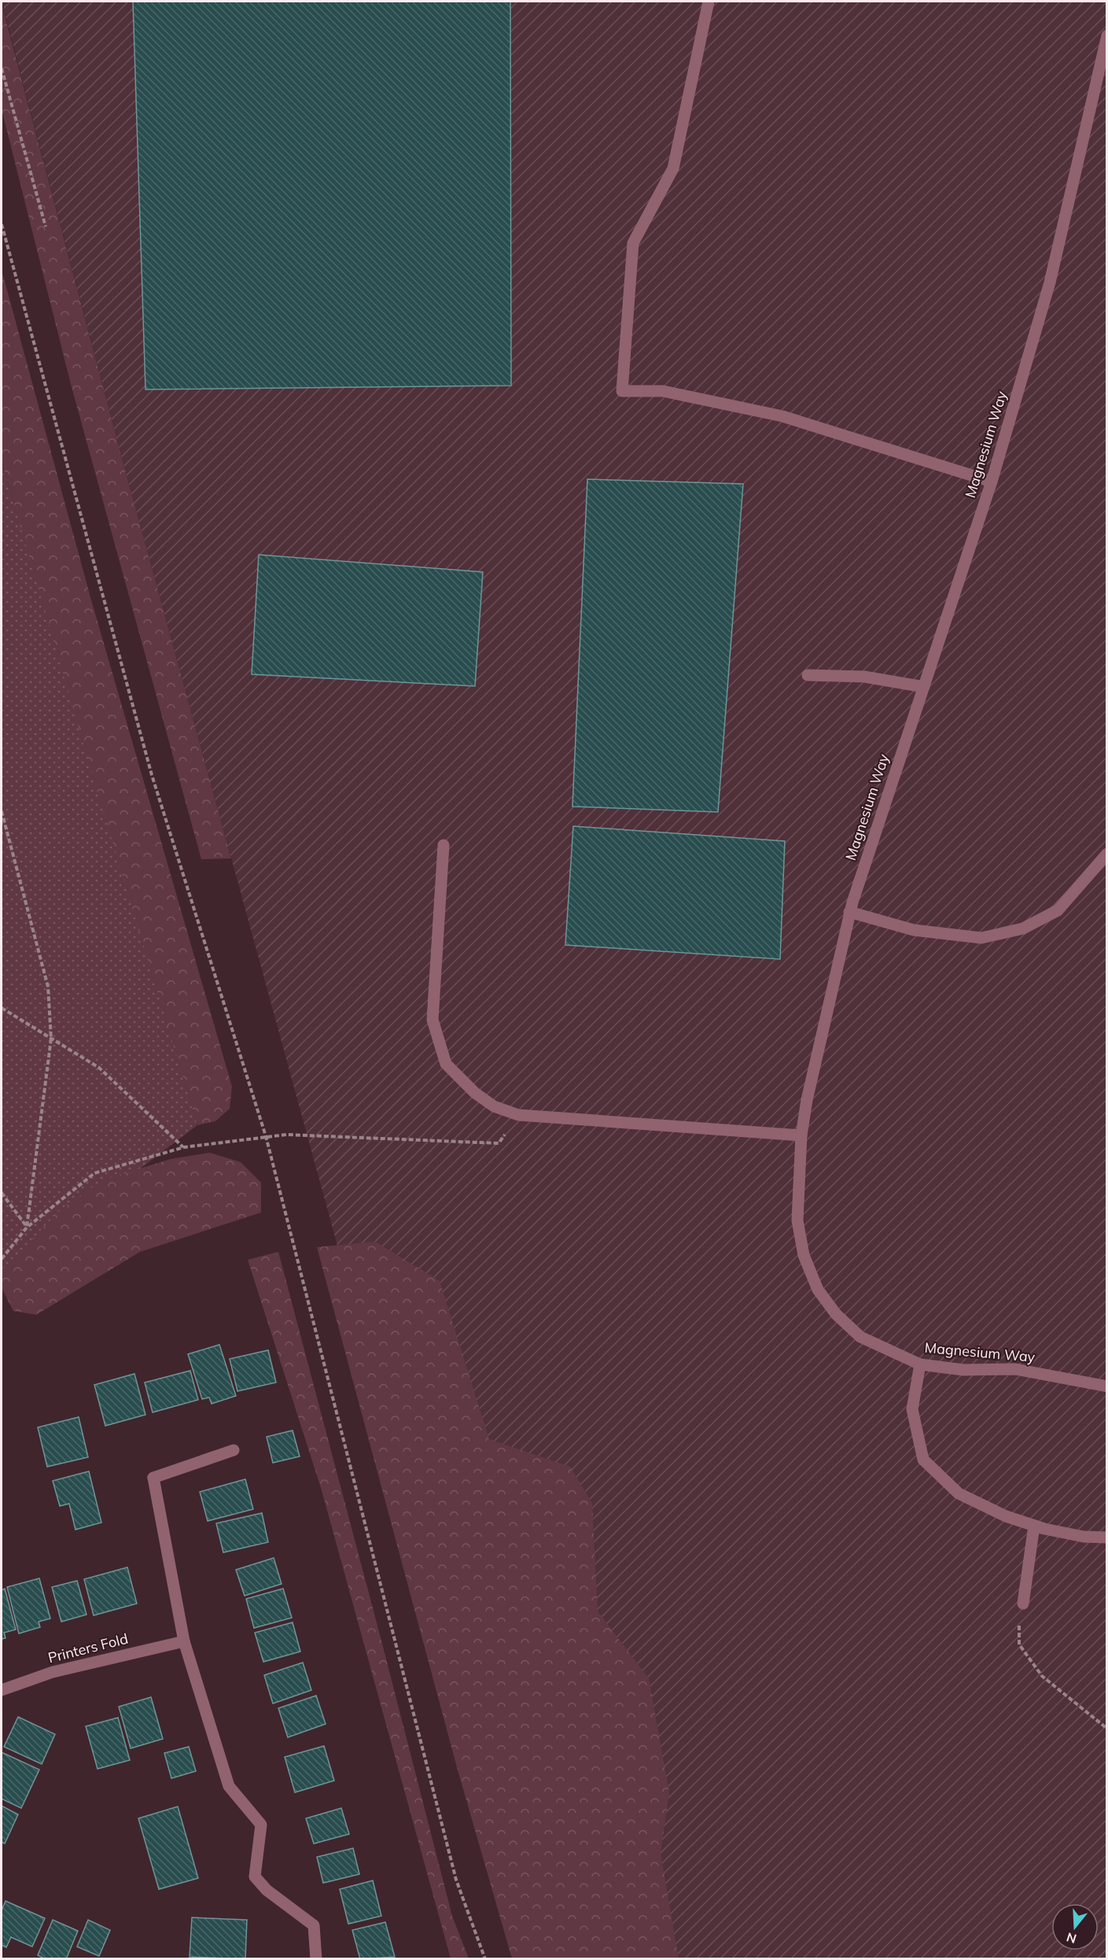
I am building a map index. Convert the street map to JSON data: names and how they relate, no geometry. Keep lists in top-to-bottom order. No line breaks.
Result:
{"streets":{"street":["Magnesium Way","Printers Fold"]},"north":"bottom"}
